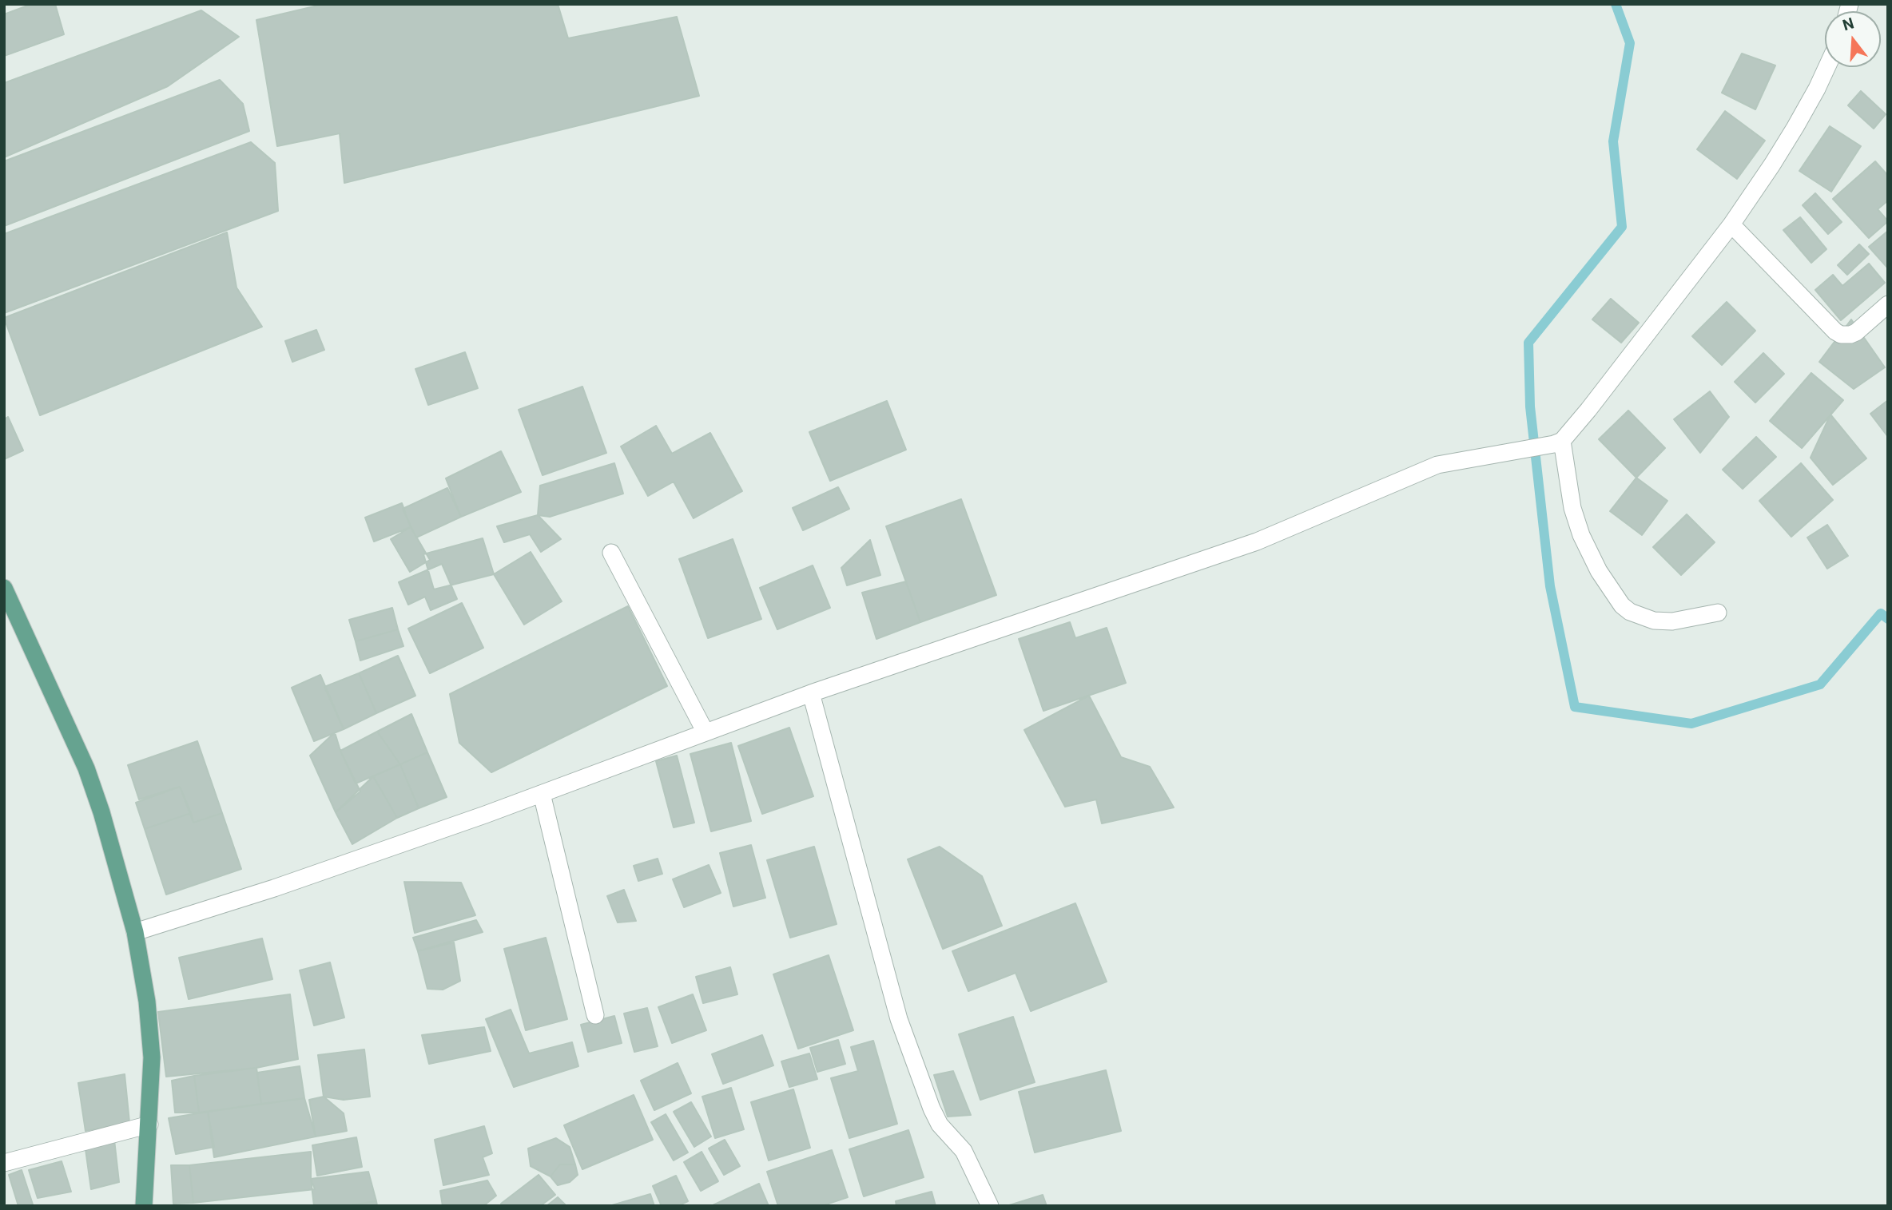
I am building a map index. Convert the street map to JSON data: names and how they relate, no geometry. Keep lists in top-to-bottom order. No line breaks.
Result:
{"north":"top"}
